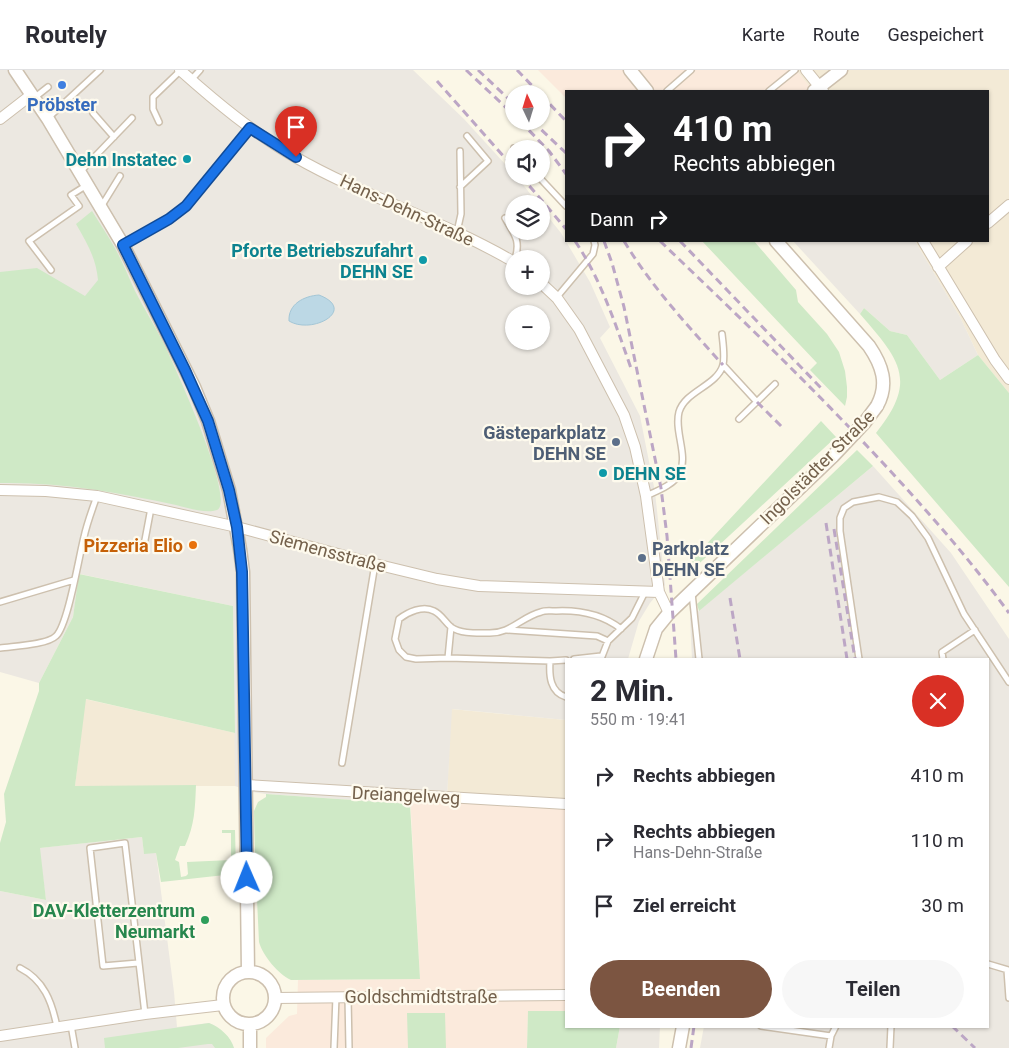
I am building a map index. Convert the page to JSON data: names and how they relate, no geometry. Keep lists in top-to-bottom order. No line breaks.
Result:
{"streets":{"street":["Hans-Dehn-Straße","Ingolstädter Straße","Siemensstraße","Dreiangelweg","Goldschmidtstraße"]},"places":["Pröbster","Dehn Instatec","Pforte Betriebszufahrt DEHN SE","Gästeparkplatz DEHN SE","DEHN SE","Pizzeria Elio","Parkplatz DEHN SE","DAV-Kletterzentrum Neumarkt"],"north":"top","page":{"header":"Routely","nav":["Karte","Route","Gespeichert"],"map_buttons":["+","−"],"turn":["410 m","Rechts abbiegen"],"then":"Dann","heading":["2 Min.","550 m · 19:41"],"list":[{"name":"Rechts abbiegen","value":"410 m"},{"name":"Rechts abbiegen","note":"Hans-Dehn-Straße","value":"110 m"},{"name":"Ziel erreicht","value":"30 m"}],"buttons":["Beenden","Teilen"]}}
